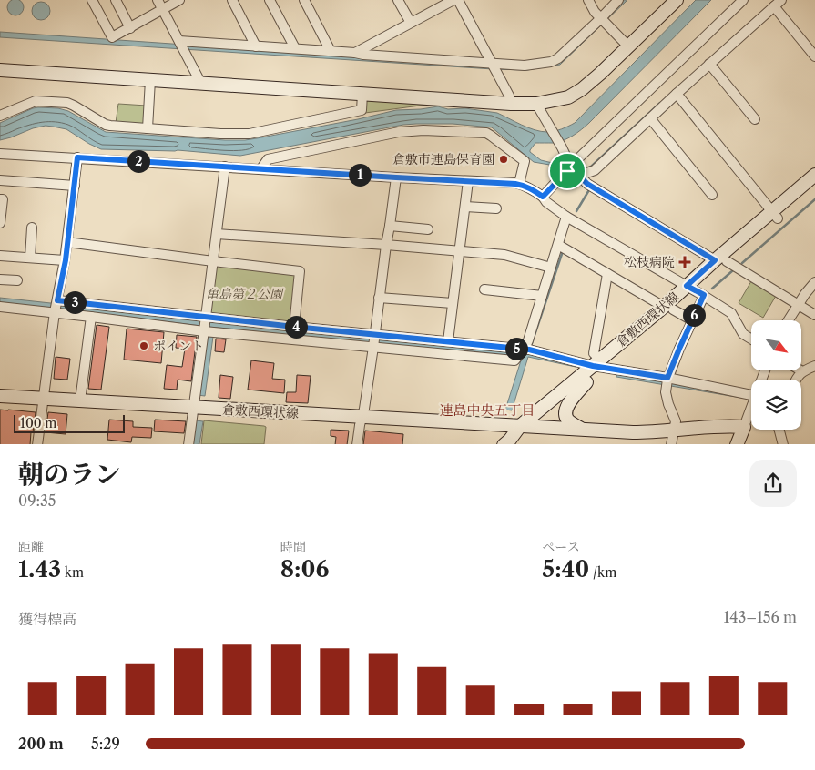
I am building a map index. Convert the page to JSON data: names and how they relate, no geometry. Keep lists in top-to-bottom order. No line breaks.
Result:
{"streets":{"main road":["倉敷西環状線"]},"districts":["連島中央五丁目"],"parks":["亀島第２公園"],"places":{"other":["倉敷市連島保育園","ポイント"],"health":["松枝病院"]},"scale_bar":"100 m","north":"bottom right","page":{"pins":["2","1","3","6","4","5"],"scale":"100 m","heading":["朝のラン","09:35"],"stats":[["距離","1.43 km"],["時間","8:06"],["ペース","5:40 /km"]],"chart":["獲得標高","143–156 m"],"list":[{"name":"200 m","note":"5:29"}]}}
